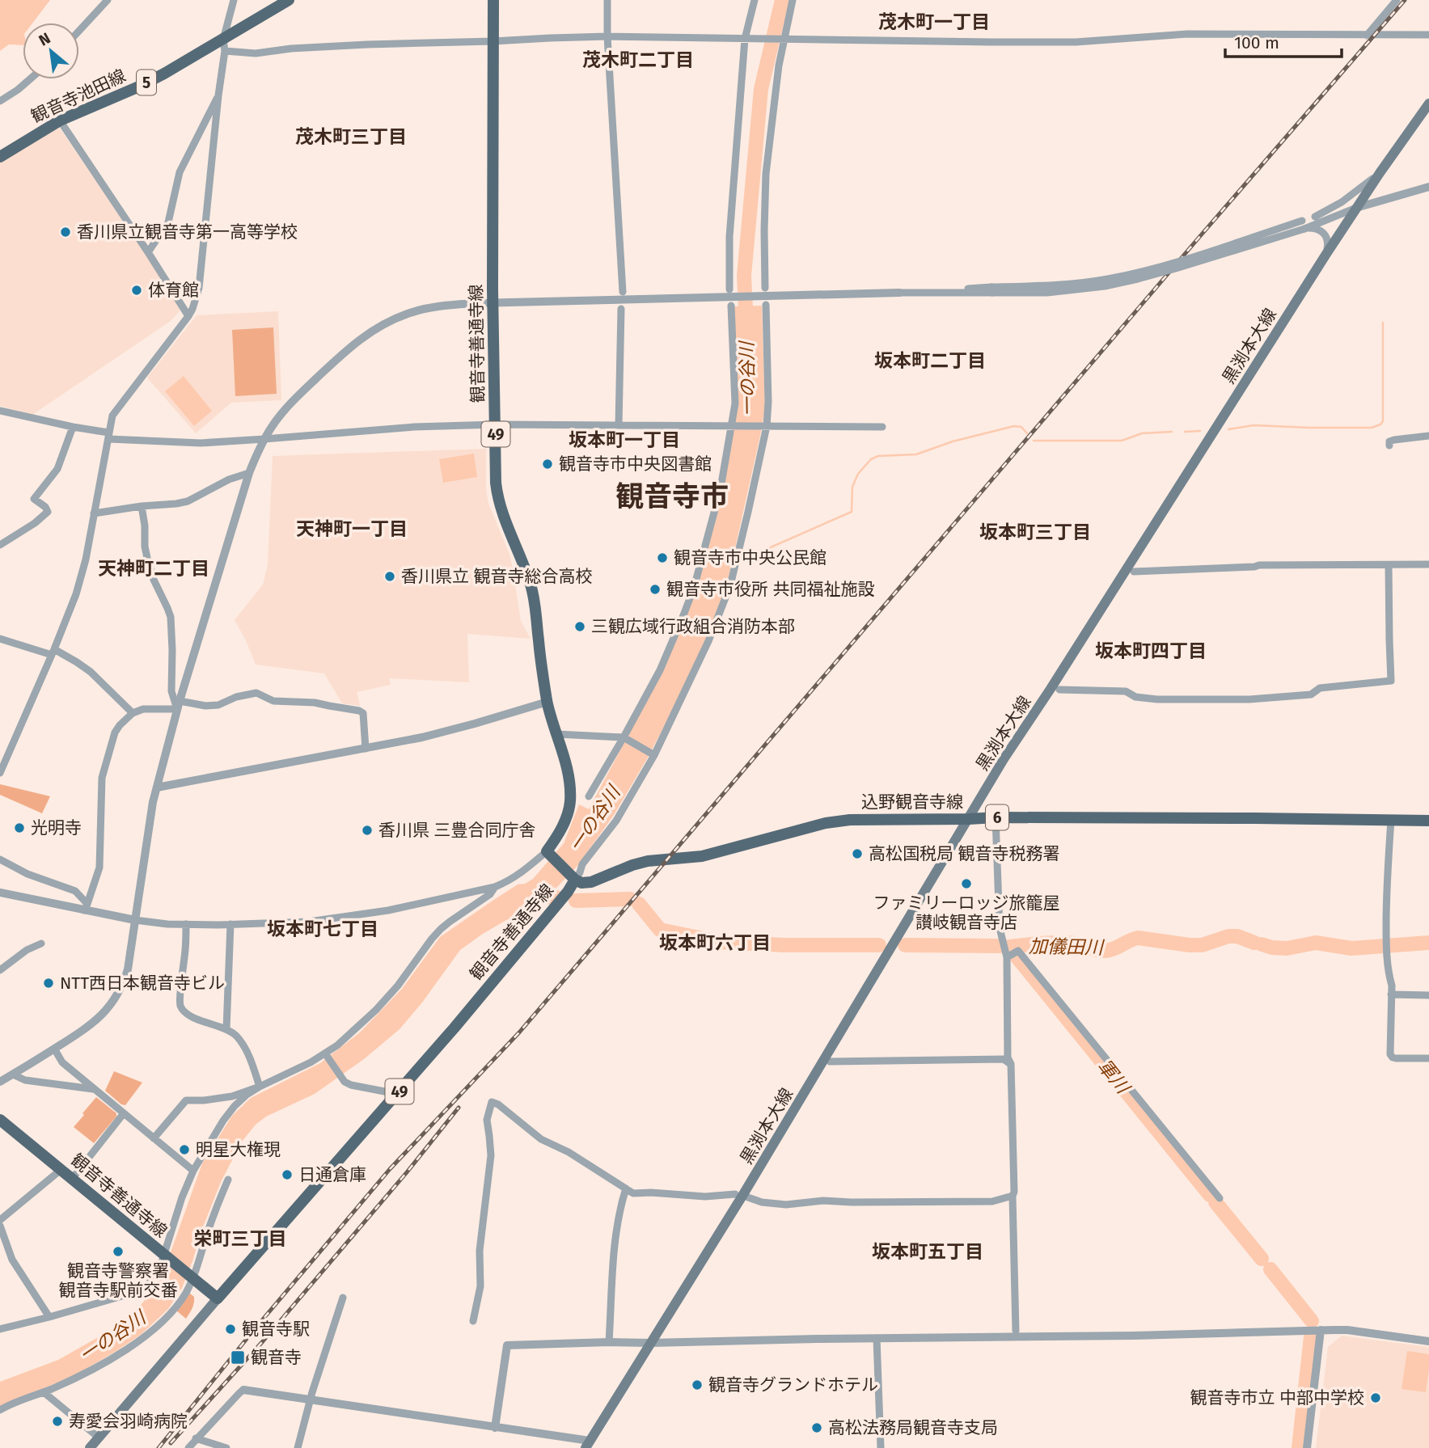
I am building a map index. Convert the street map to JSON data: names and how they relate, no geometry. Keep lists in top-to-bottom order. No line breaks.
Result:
{"streets":{"main road":["5","観音寺池田線","観音寺善通寺線","黒渕本大線","49","込野観音寺線","6"]},"crossings":[["観音寺善通寺線","込野観音寺線"],["黒渕本大線","込野観音寺線"]],"districts":["茂木町一丁目","茂木町二丁目","茂木町三丁目","坂本町二丁目","坂本町一丁目","観音寺市","天神町一丁目","坂本町三丁目","天神町二丁目","坂本町四丁目","坂本町七丁目","坂本町六丁目","栄町三丁目","坂本町五丁目"],"water":["一の谷川","加儀田川","軍川"],"places":{"other":["香川県立観音寺第一高等学校","体育館","観音寺市中央図書館","観音寺市中央公民館","香川県立 観音寺総合高校","観音寺市役所 共同福祉施設","三観広域行政組合消防本部","光明寺","香川県 三豊合同庁舎","高松国税局 観音寺税務署","ファミリーロッジ旅籠屋 讃岐観音寺店","NTT西日本観音寺ビル","明星大権現","日通倉庫","観音寺警察署 観音寺駅前交番","観音寺駅","観音寺グランドホテル","観音寺市立 中部中学校","寿愛会羽崎病院","高松法務局観音寺支局"],"transit":["観音寺"]},"scale_bar":"100 m","north":"top left"}
